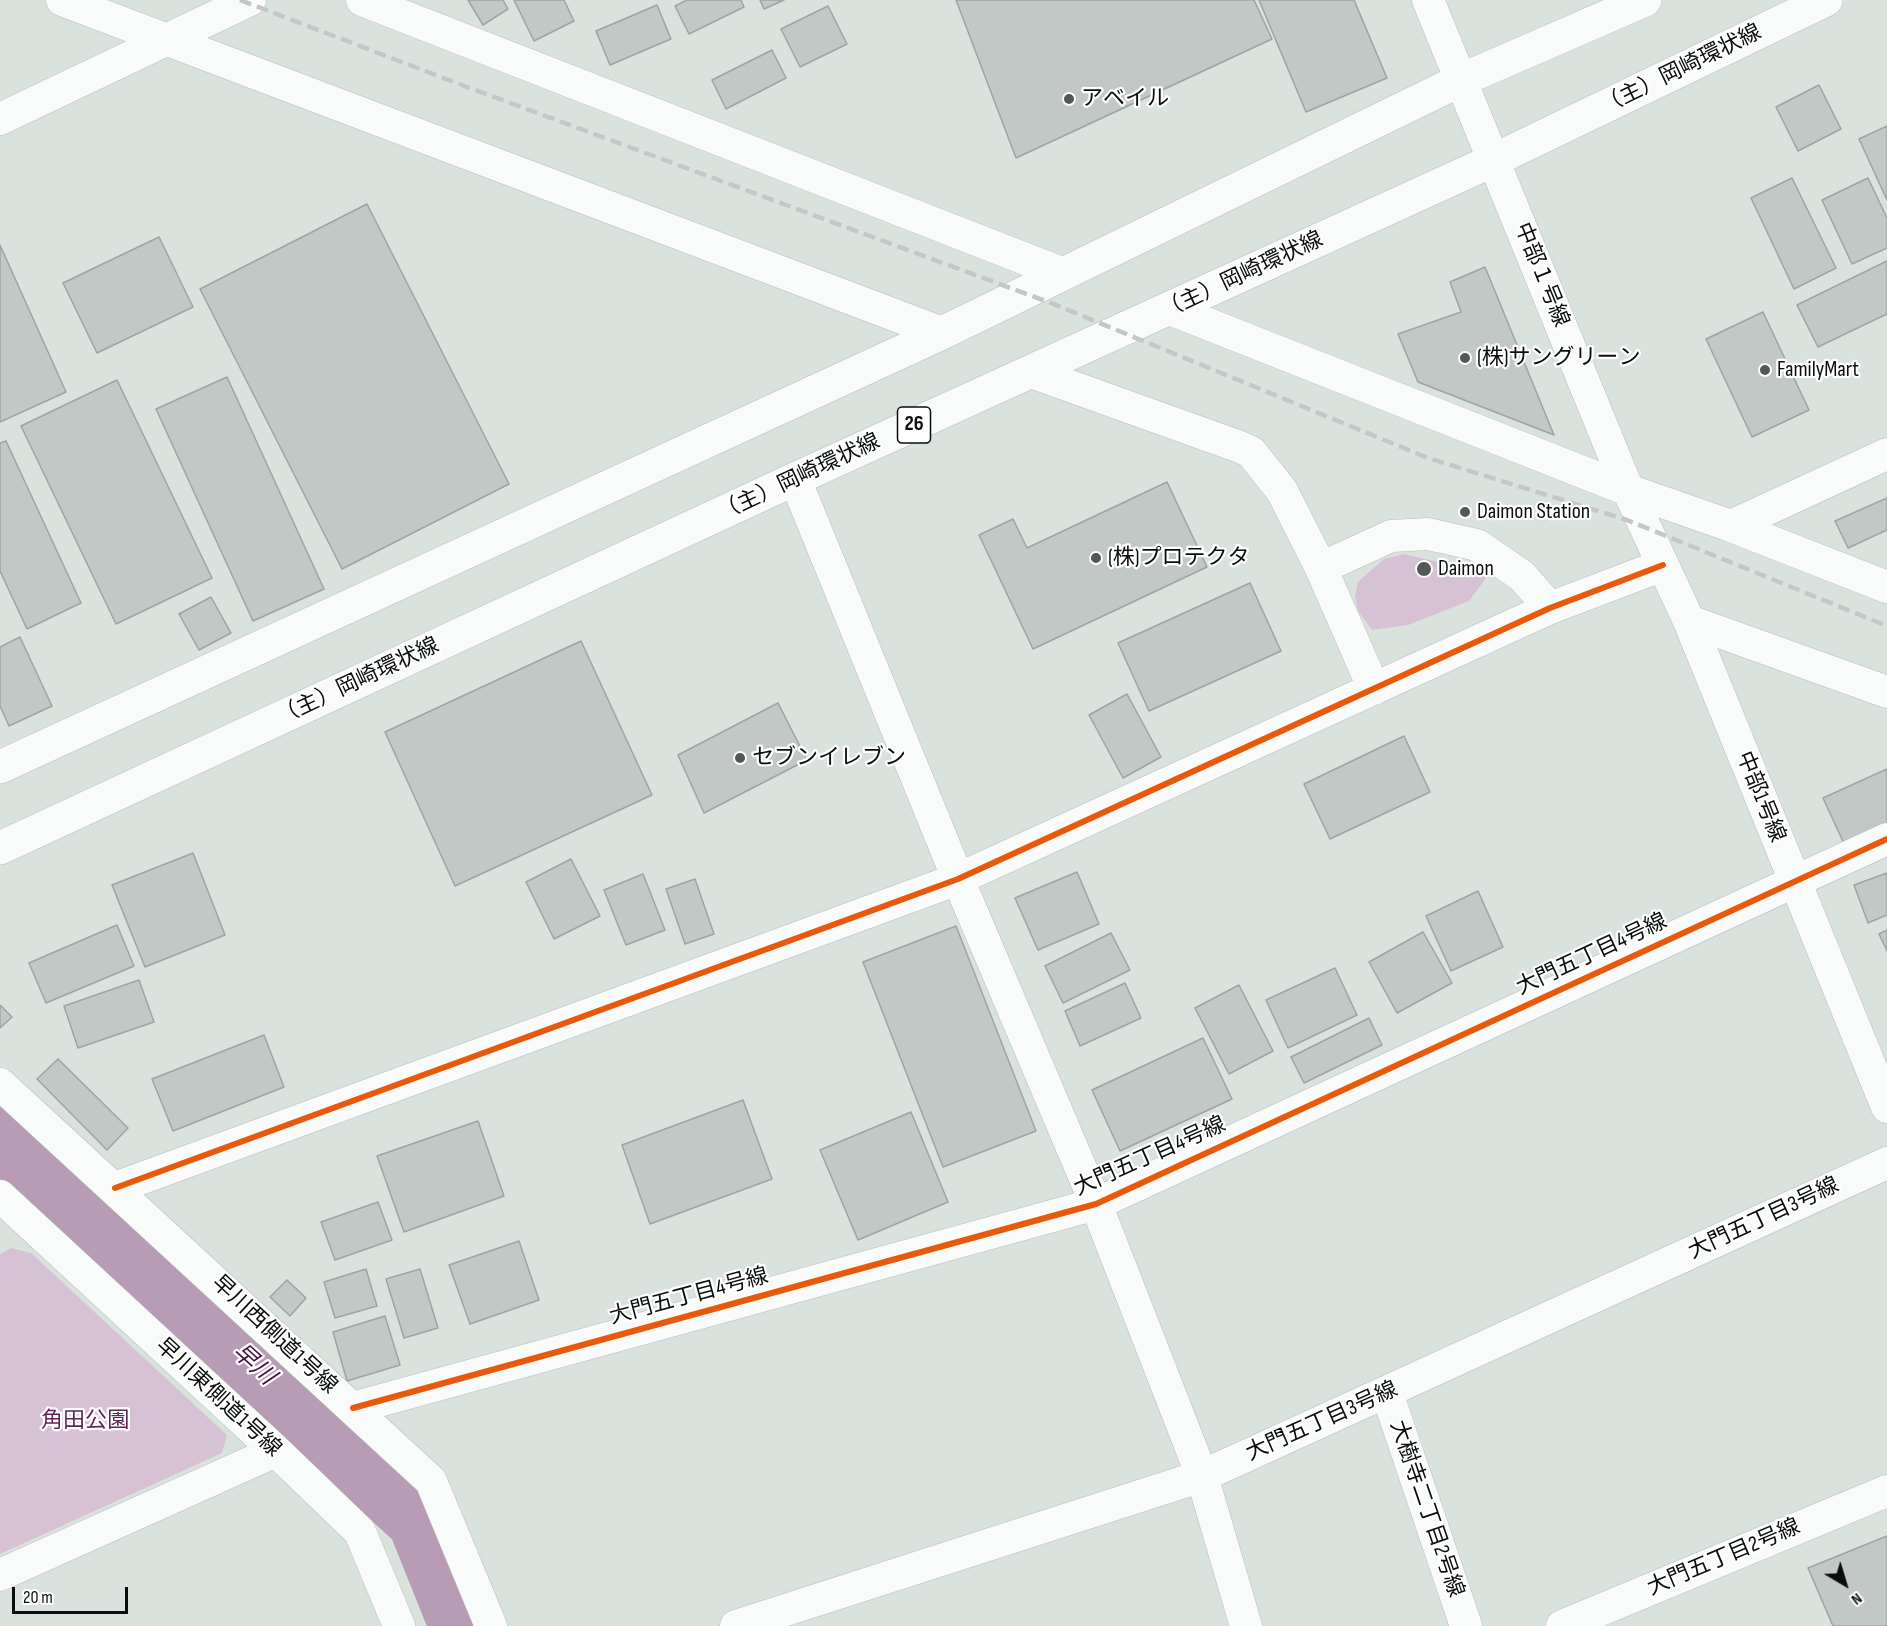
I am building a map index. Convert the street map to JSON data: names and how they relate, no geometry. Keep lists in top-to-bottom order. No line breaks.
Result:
{"streets":{"main road":["（主）岡崎環状線","26"],"street":["中部１号線","中部1号線","大門五丁目4号線","大門五丁目3号線","早川西側道1号線","早川東側道1号線","大樹寺二丁目2号線","大門五丁目2号線"]},"crossings":[["（主）岡崎環状線","中部１号線"],["中部１号線","中部1号線"],["中部1号線","大門五丁目4号線"],["大門五丁目4号線","早川西側道1号線"],["大門五丁目3号線","大樹寺二丁目2号線"]],"water":["早川"],"parks":["角田公園"],"places":["アベイル","(株)サングリーン","FamilyMart","Daimon Station","(株)プロテクタ","Daimon","セブンイレブン"],"scale_bar":"20 m","north":"bottom right"}
